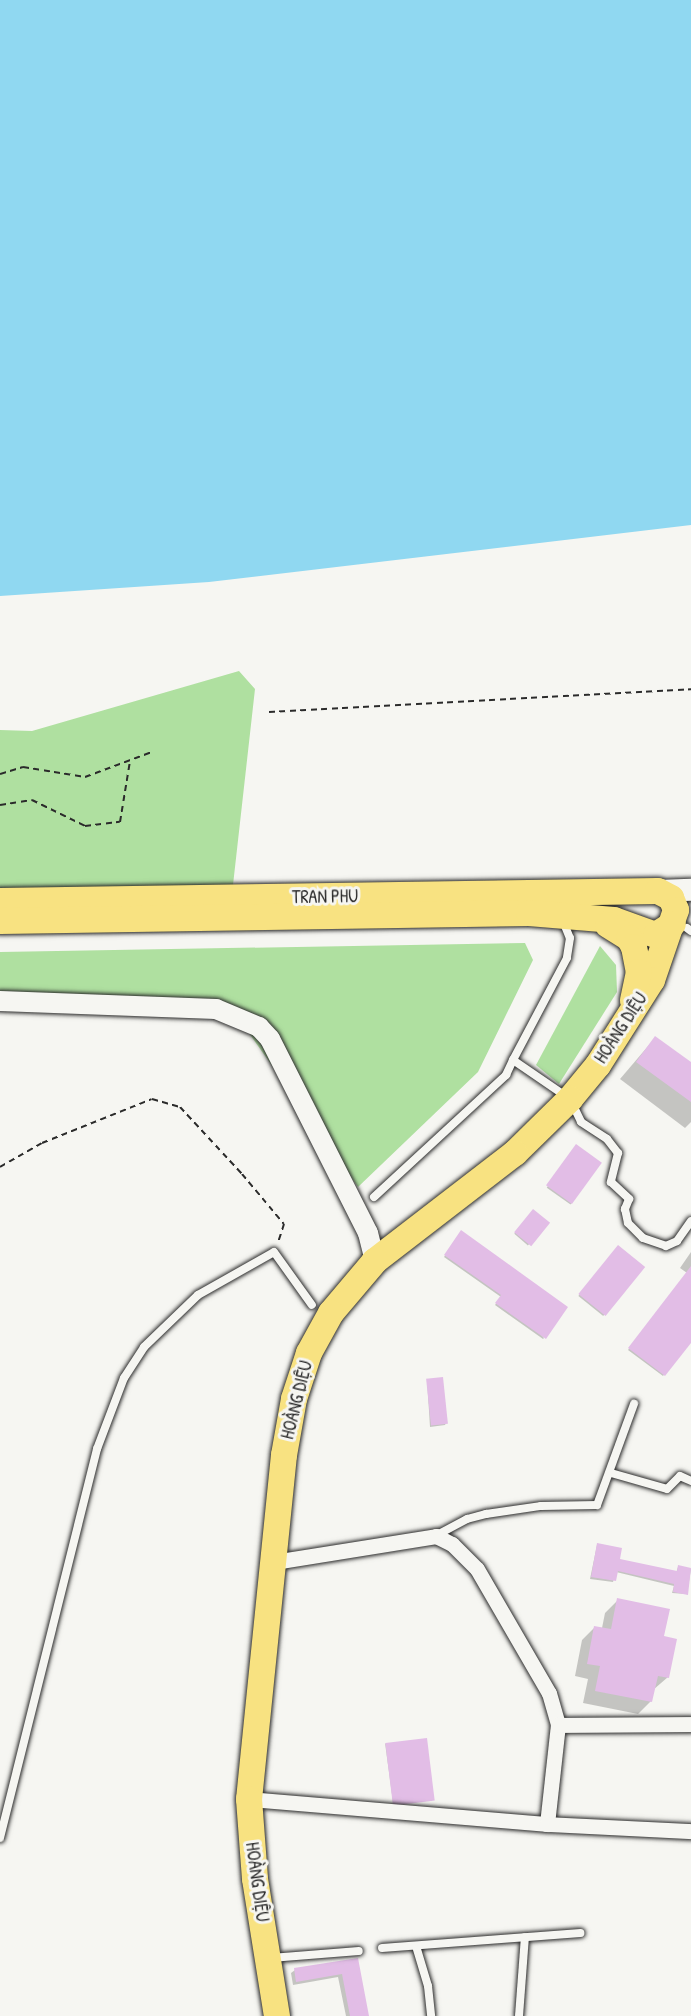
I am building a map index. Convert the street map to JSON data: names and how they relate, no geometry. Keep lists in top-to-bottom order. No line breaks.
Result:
{"streets":{"main road":["TRAN PHU","HOÀNG DIỆU"]},"crossings":[["TRAN PHU","HOÀNG DIỆU"]]}
